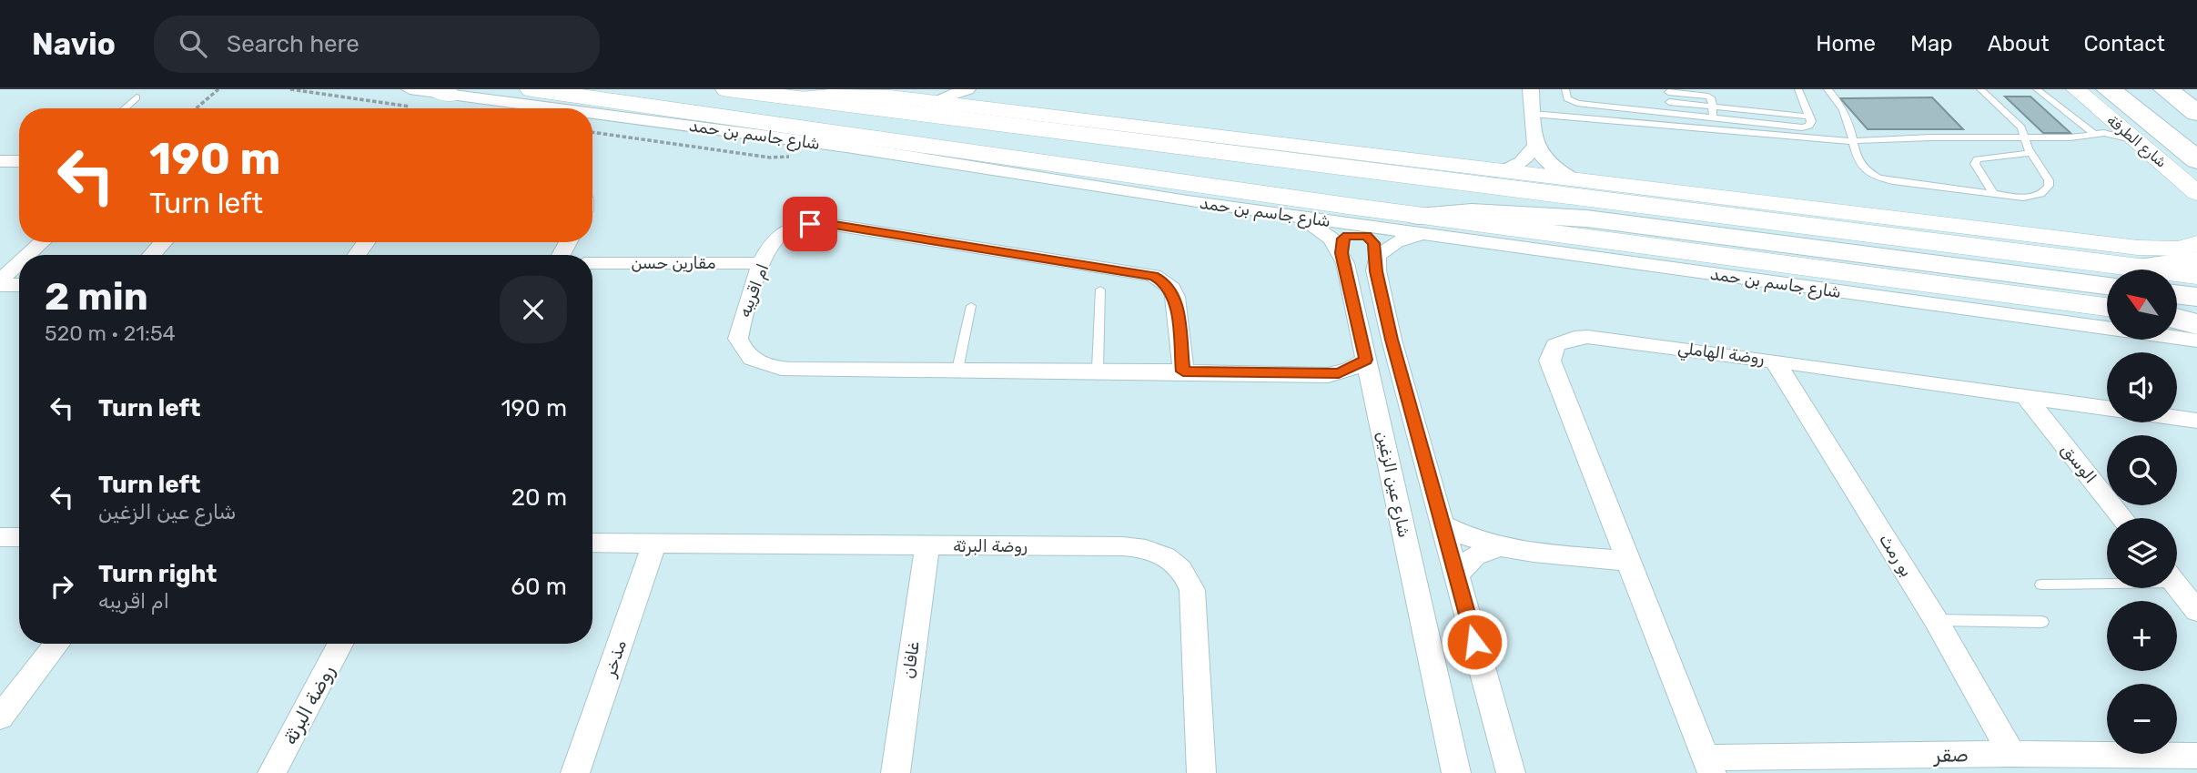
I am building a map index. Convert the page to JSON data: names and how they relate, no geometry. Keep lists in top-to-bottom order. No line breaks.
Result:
{"streets":{"main road":["شارع جاسم بن حمد","شارع الطرفة"],"street":["مقارين حسن","ام اقريبه","روضة الهاملي","الوسق","شارع عين الزغين","روضة البرثة","بو رمث","مذخر","غافان","صقر"]},"crossings":[["شارع جاسم بن حمد","شارع عين الزغين"],["مقارين حسن","ام اقريبه"],["ام اقريبه","شارع عين الزغين"],["روضة الهاملي","الوسق"],["روضة الهاملي","بو رمث"],["روضة الهاملي","صقر"],["روضة البرثة","مذخر"],["روضة البرثة","غافان"],["بو رمث","صقر"]],"north":"top left","page":{"header":"Navio","search":"Search here","nav":["Home","Map","About","Contact"],"turn":["190 m","Turn left"],"heading":["2 min","520 m · 21:54"],"map_buttons":["+","−"],"list":[{"name":"Turn left","value":"190 m"},{"name":"Turn left","note":"شارع عين الزغين","value":"20 m"},{"name":"Turn right","note":"ام اقريبه","value":"60 m"}]}}
